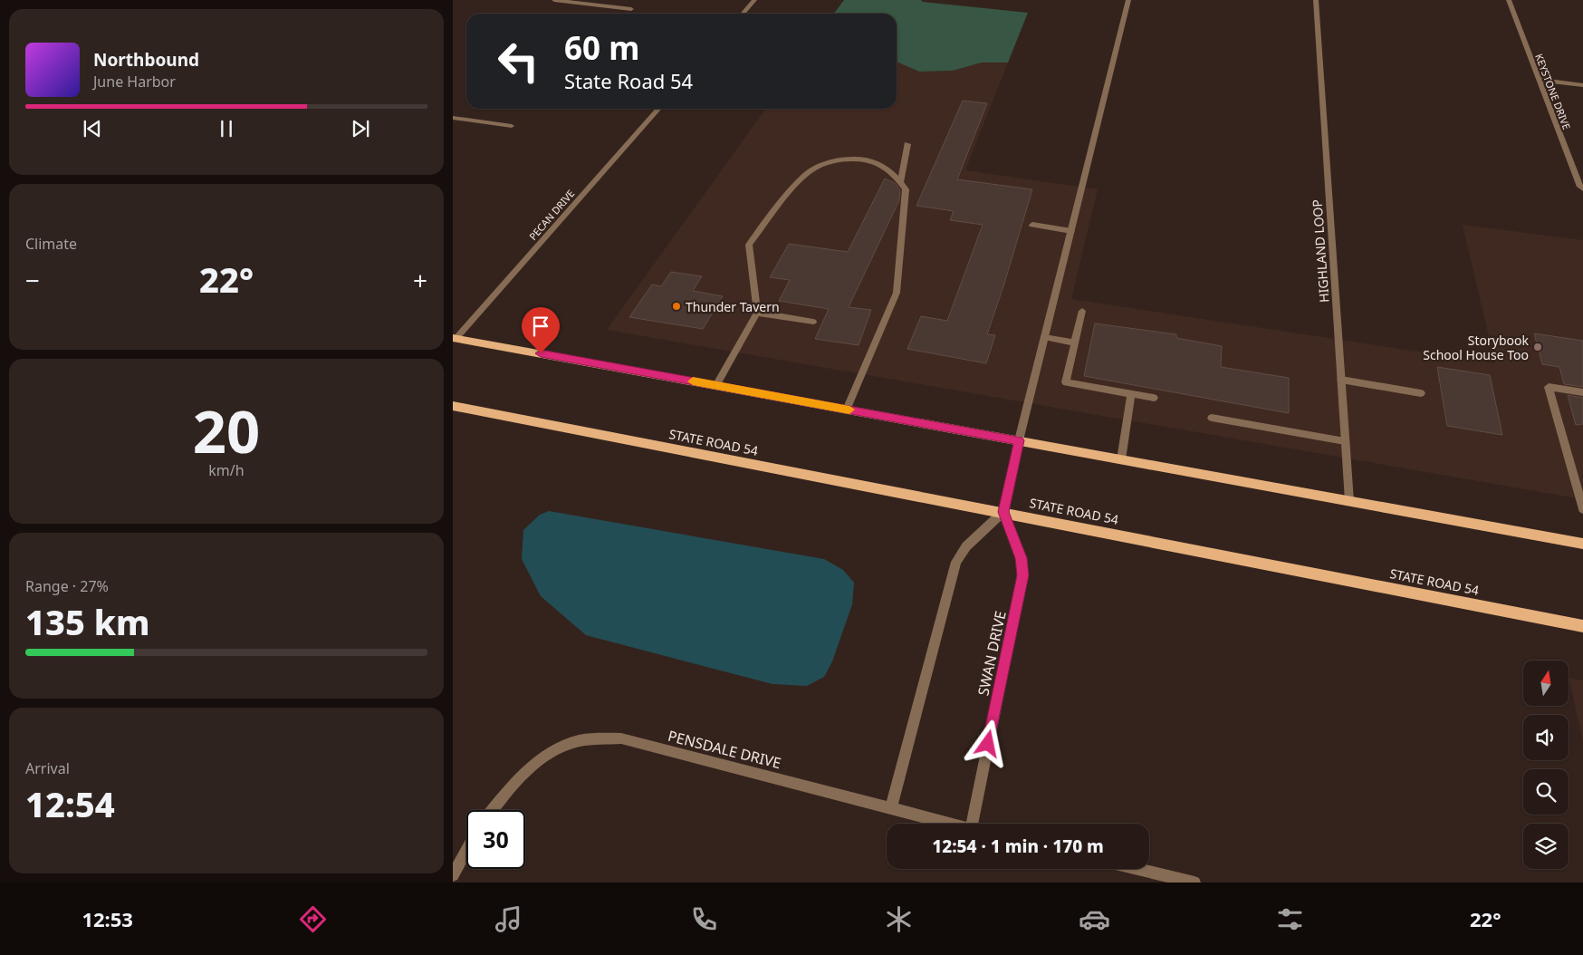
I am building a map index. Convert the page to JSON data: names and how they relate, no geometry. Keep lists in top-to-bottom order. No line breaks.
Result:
{"streets":{"main road":["STATE ROAD 54"],"street":["KEYSTONE DRIVE","PECAN DRIVE","HIGHLAND LOOP","SWAN DRIVE","PENSDALE DRIVE"]},"crossings":[["STATE ROAD 54","SWAN DRIVE"]],"places":["Thunder Tavern","Storybook School House Too"],"north":"top","page":{"turn":["60 m","State Road 54"],"song":["Northbound","June Harbor"],"tile":["Climate",["20","km/h"],["Range · 27%","135 km"],["Arrival","12:54"]],"heat":["−","22°","+"],"limit":"30","trip":"12:54 · 1 min · 170 m","tabs":["12:53","22°"]}}
